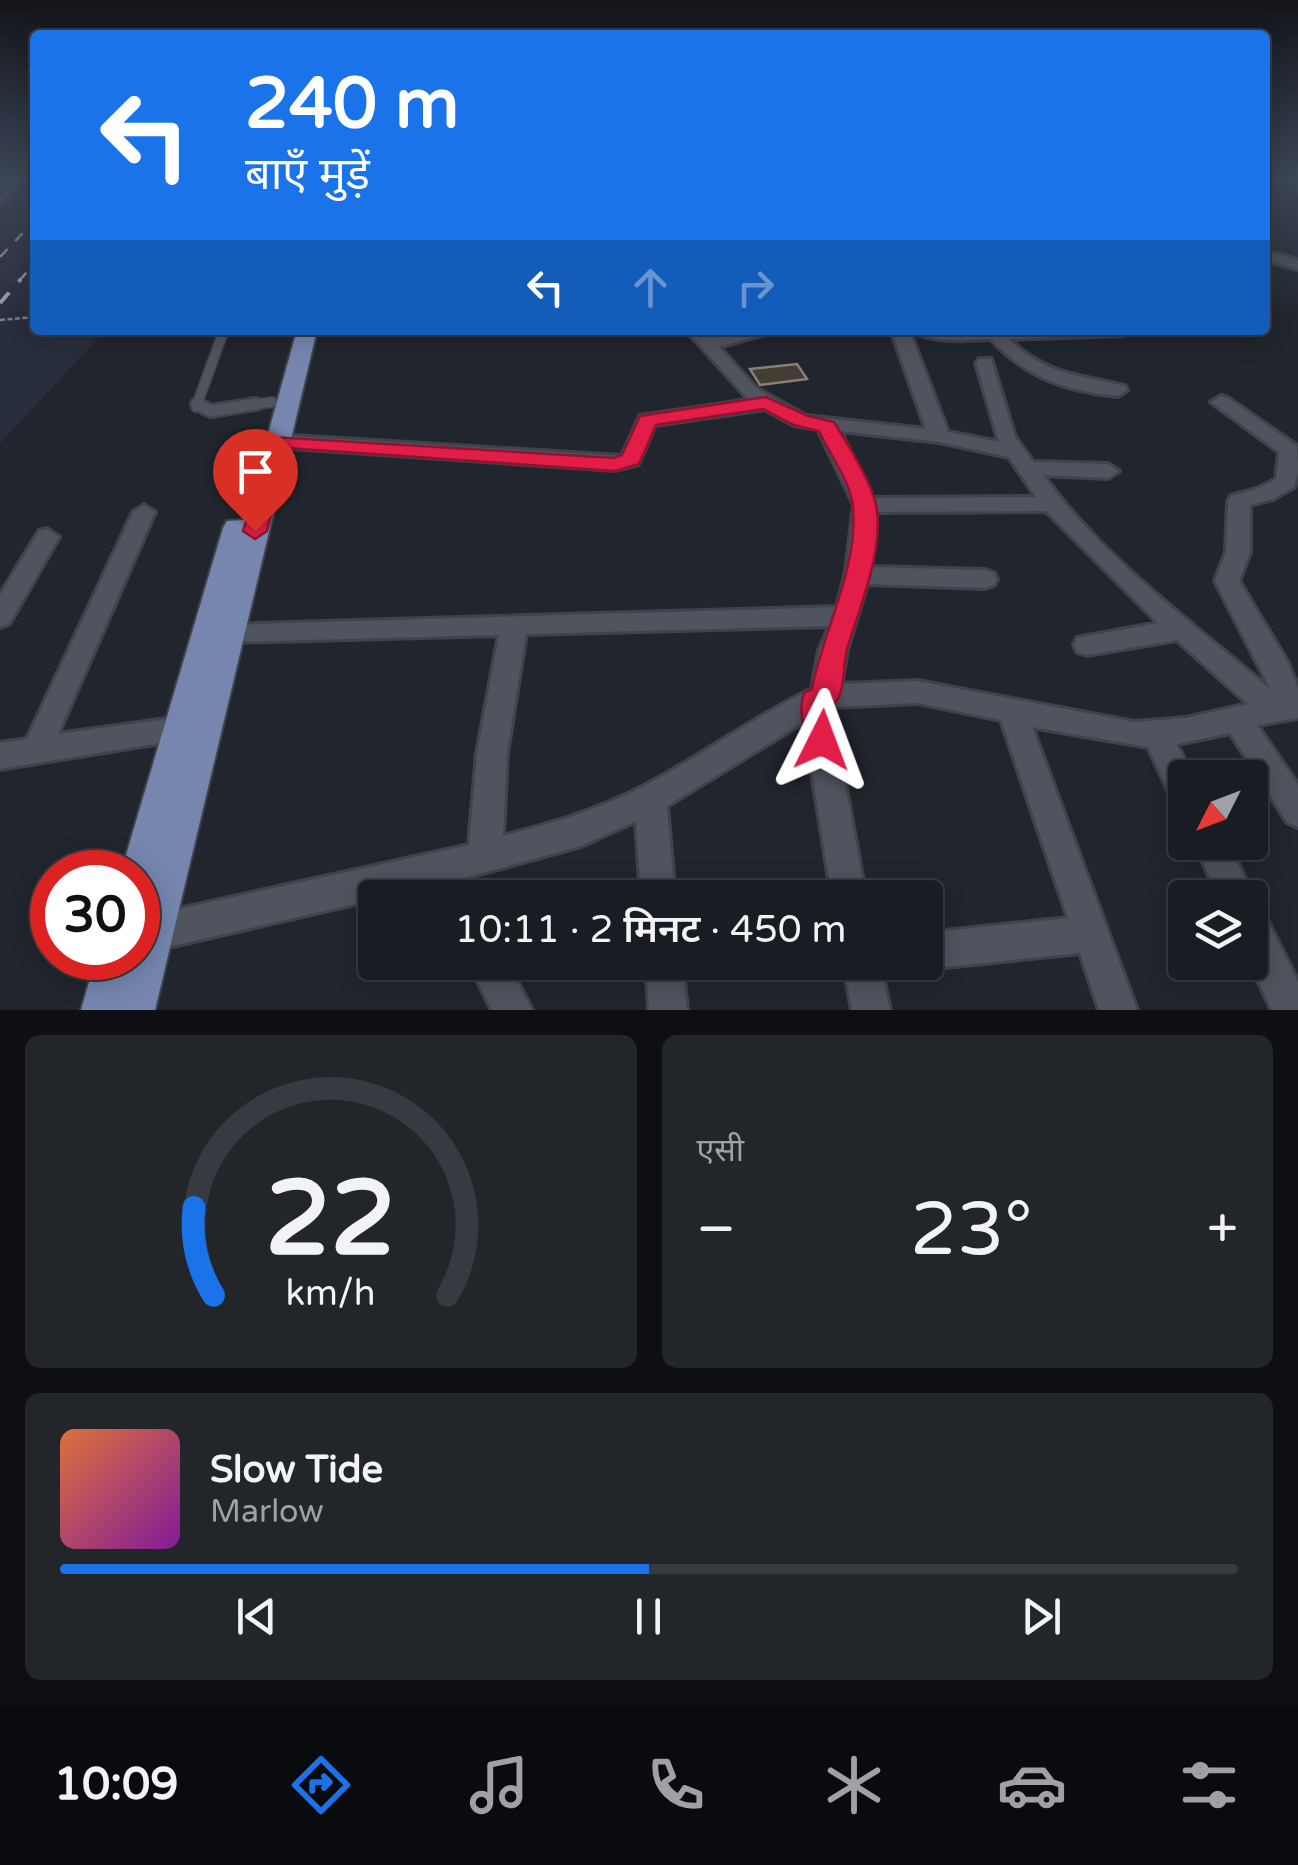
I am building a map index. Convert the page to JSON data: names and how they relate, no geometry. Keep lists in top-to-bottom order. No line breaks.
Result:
{"north":"bottom left","page":{"turn":["240 m","बाएँ मुड़ें"],"limit":"30","trip":"10:11 · 2 मिनट · 450 m","tile":"एसी","heat":["−","23°","+"],"song":["Slow Tide","Marlow"],"tabs":"10:09","gauge":["22","km/h"]}}
